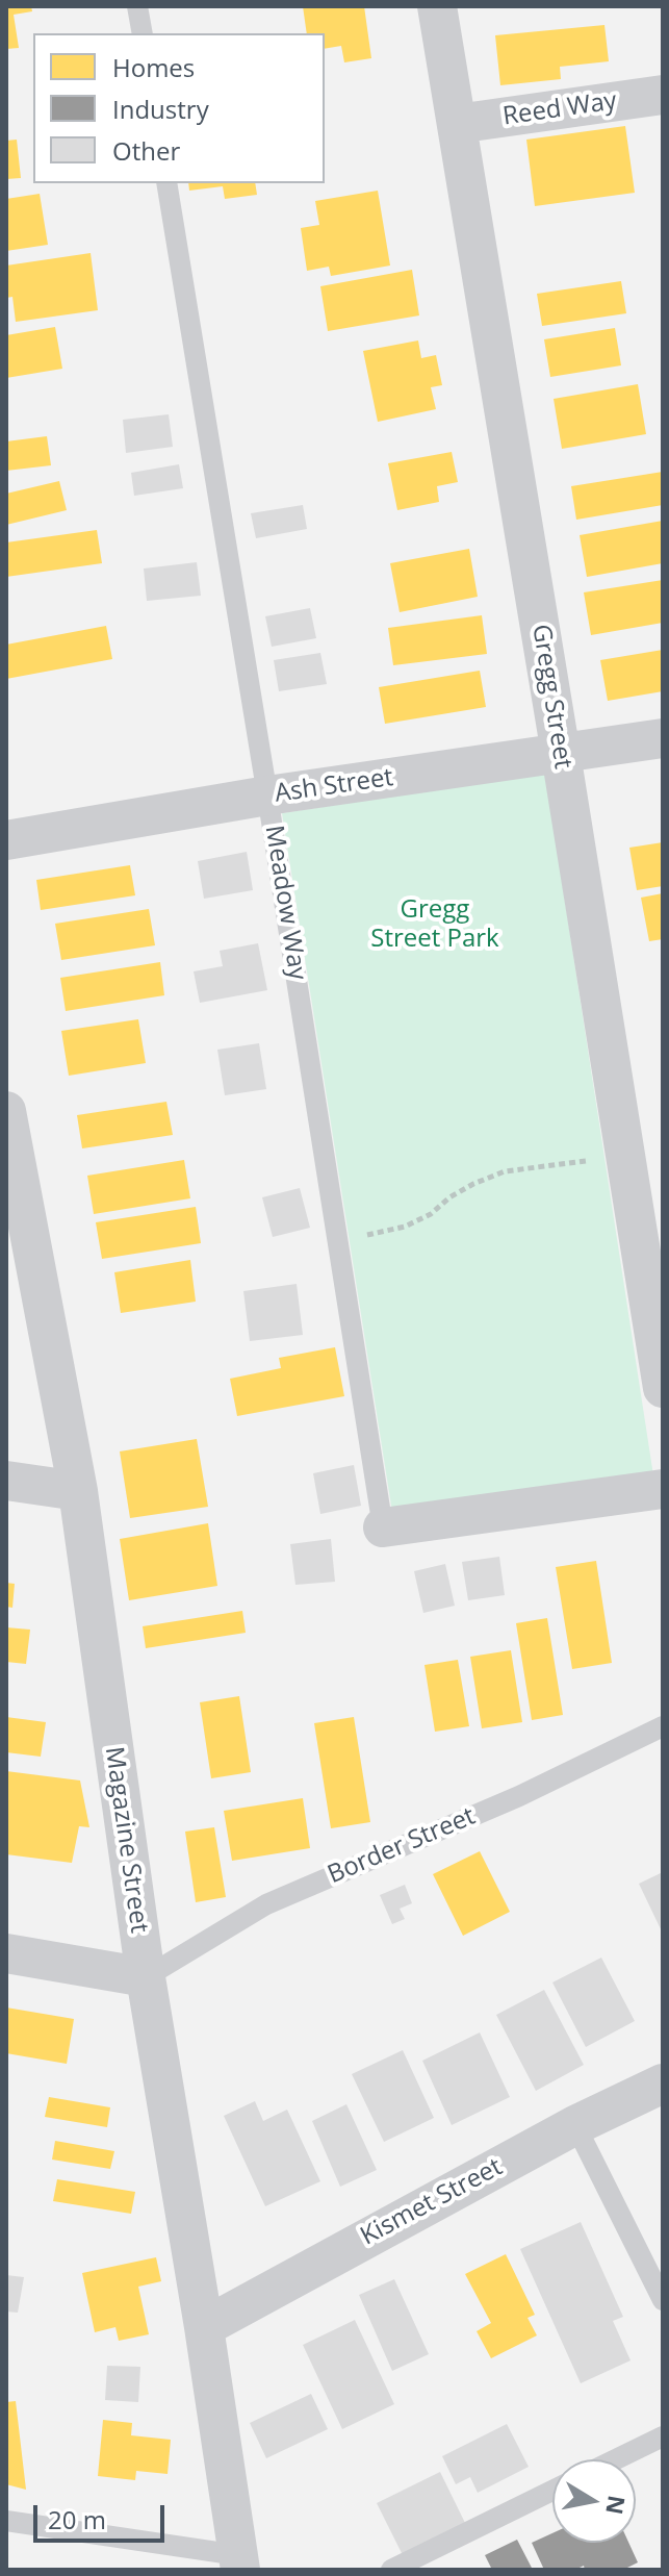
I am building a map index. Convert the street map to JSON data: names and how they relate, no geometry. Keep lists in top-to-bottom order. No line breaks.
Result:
{"streets":{"street":["Reed Way","Gregg Street","Ash Street","Magazine Street","Kismet Street"],"lane":["Meadow Way","Border Street"]},"crossings":[["Reed Way","Gregg Street"],["Gregg Street","Ash Street"],["Ash Street","Meadow Way"],["Magazine Street","Border Street"],["Magazine Street","Kismet Street"]],"parks":["Gregg Street Park"],"legend":["Homes","Industry","Other"],"scale_bar":"20 m","north":"right"}
